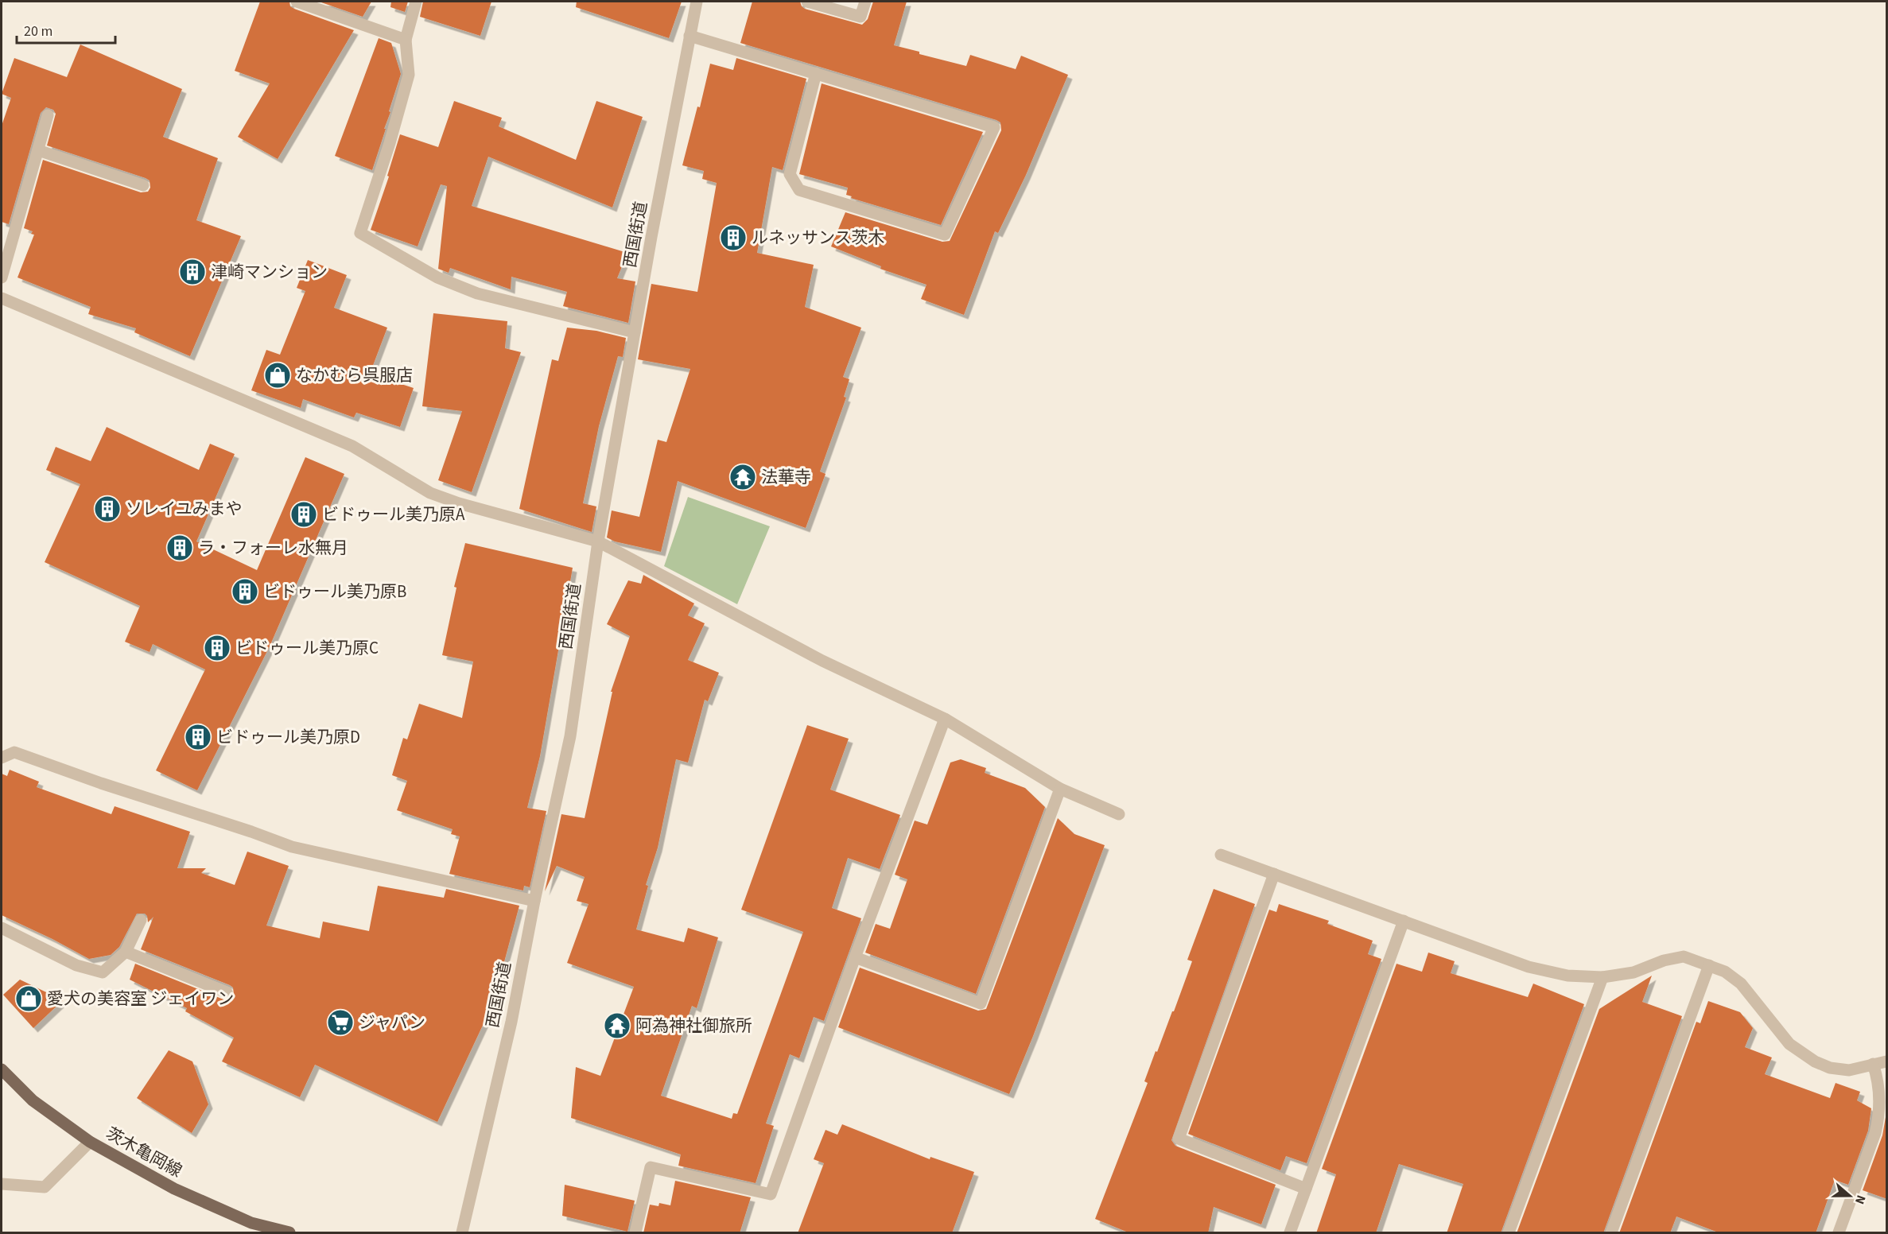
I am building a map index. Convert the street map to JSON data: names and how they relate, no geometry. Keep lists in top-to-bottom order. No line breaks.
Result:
{"streets":{"main road":["茨木亀岡線"],"street":["西国街道"]},"places":{"building":["ルネッサンス茨木","津崎マンション","ソレイユみまや","ビドゥール美乃原A","ラ・フォーレ水無月","ビドゥール美乃原B","ビドゥール美乃原C","ビドゥール美乃原D"],"shop":["なかむら呉服店","愛犬の美容室 ジェイワン"],"temple":["法華寺","阿為神社御旅所"],"supermarket":["ジャパン"]},"scale_bar":"20 m","north":"right"}
